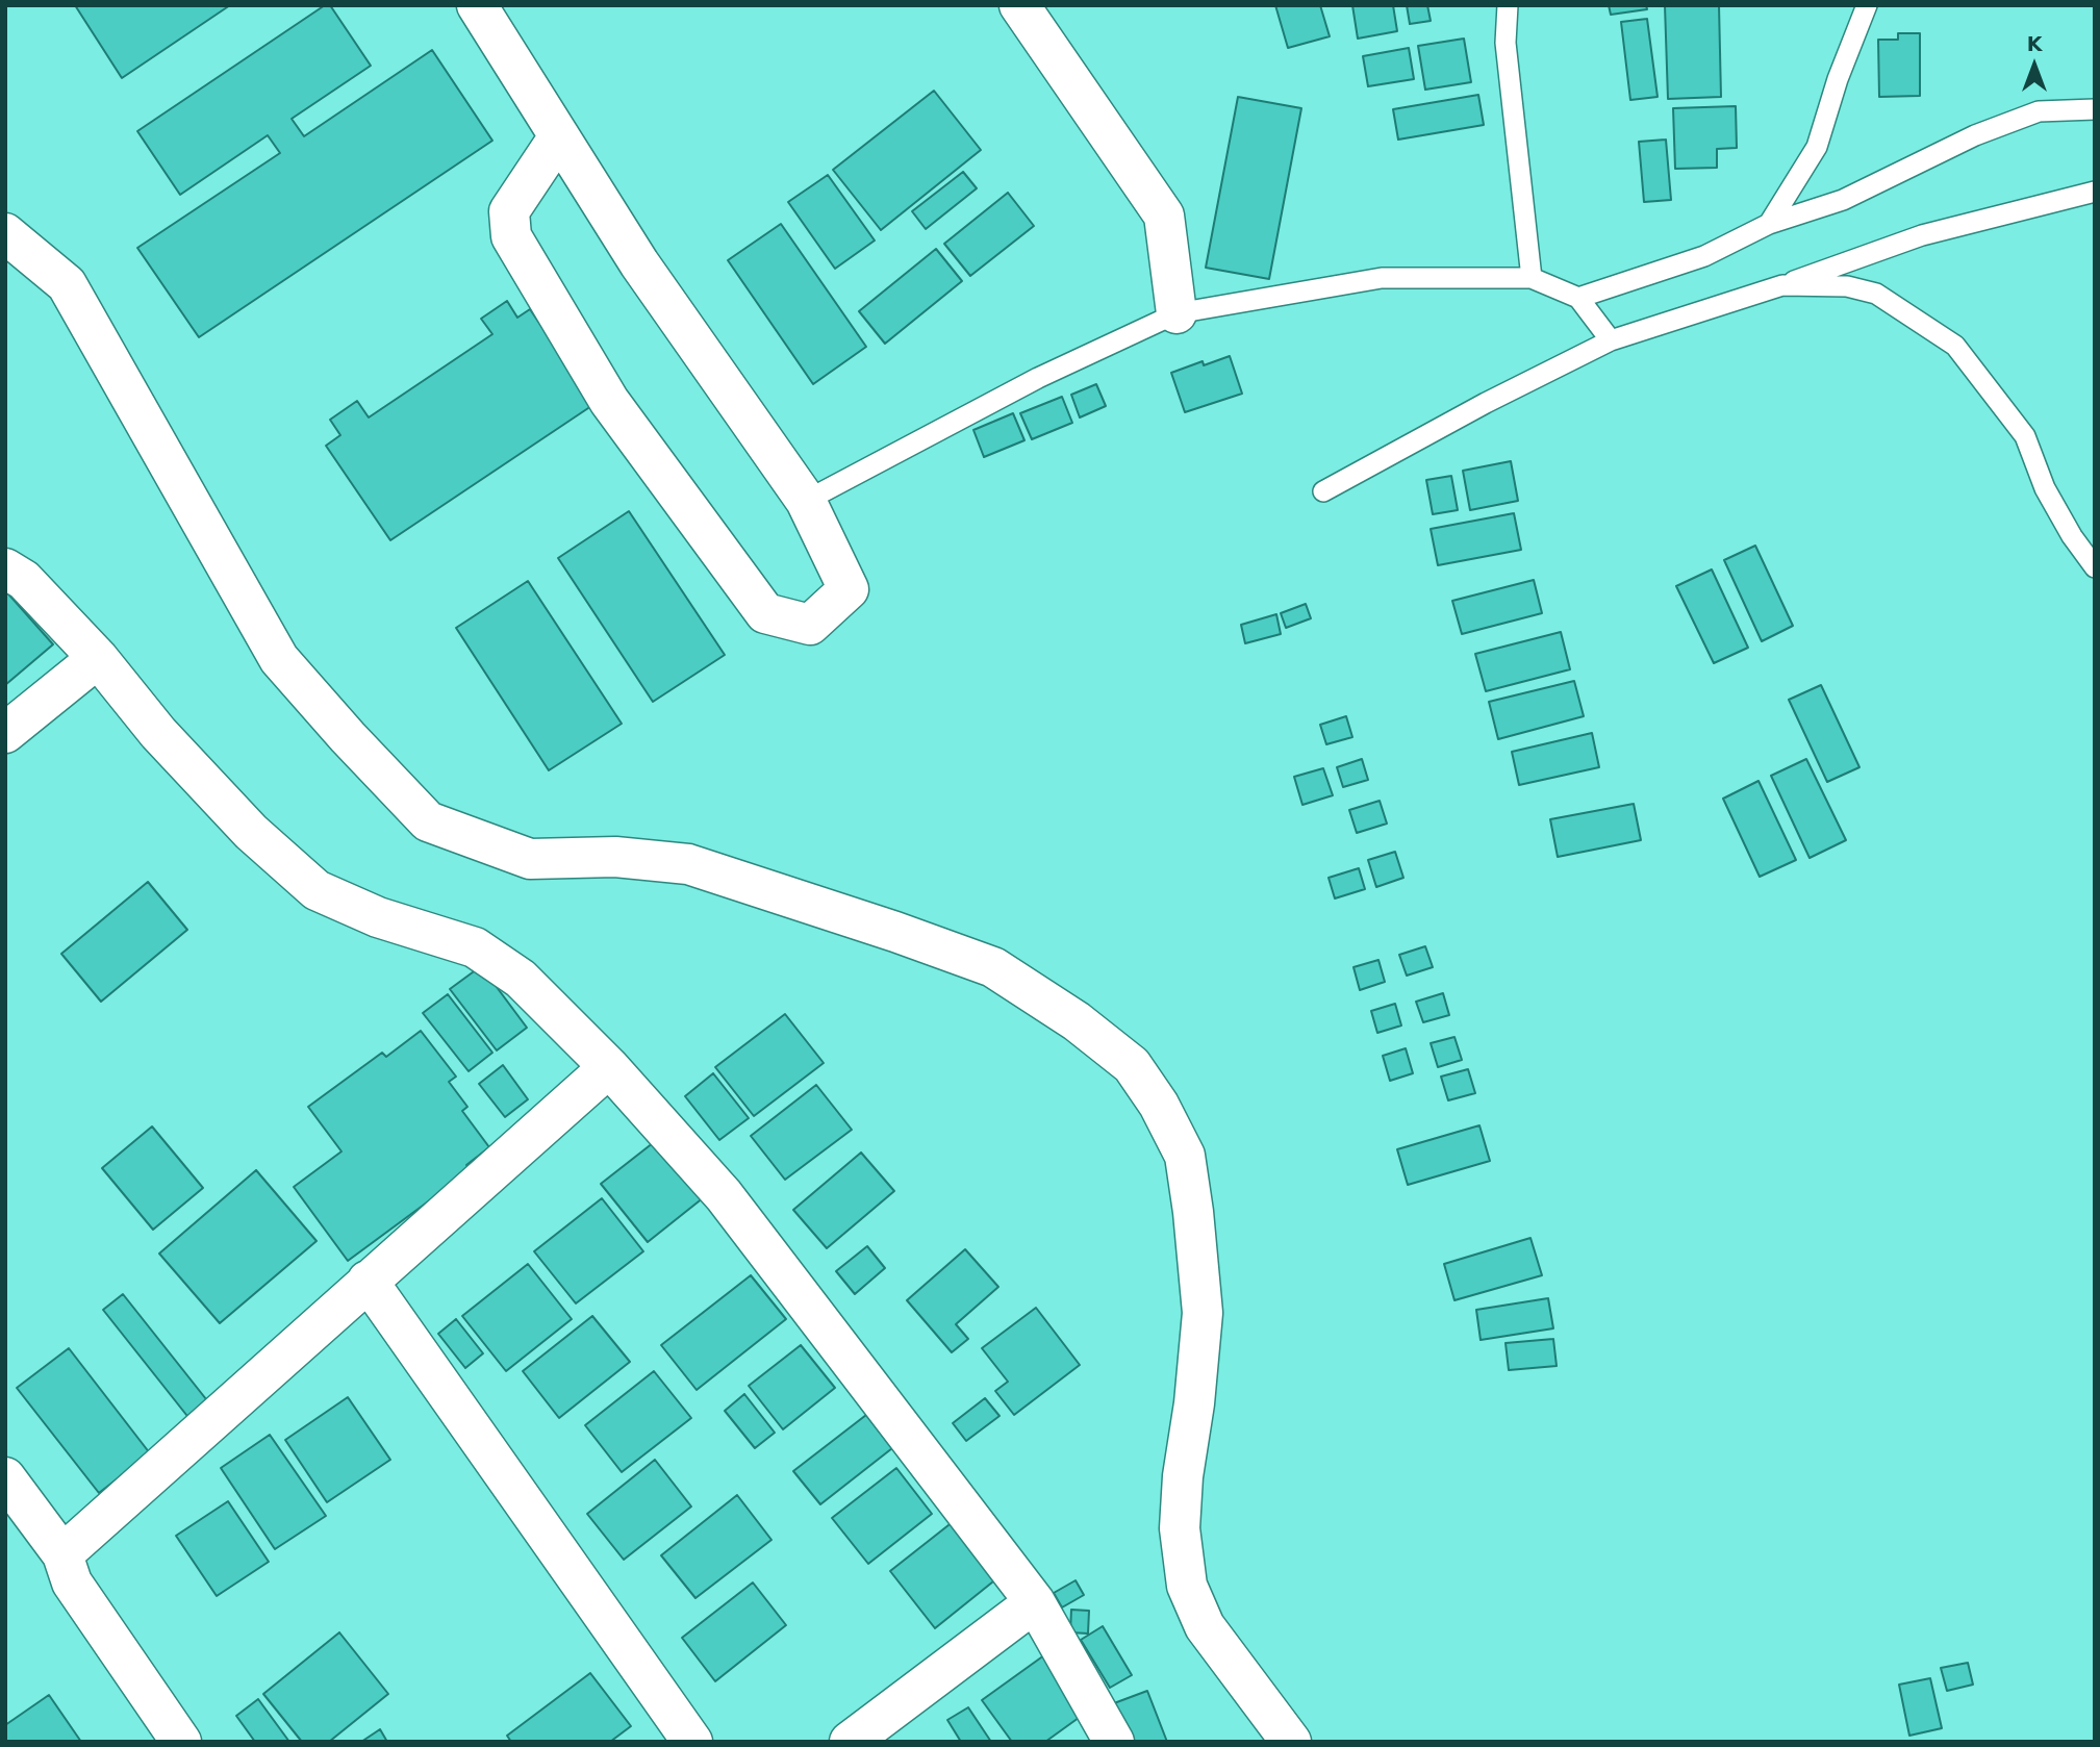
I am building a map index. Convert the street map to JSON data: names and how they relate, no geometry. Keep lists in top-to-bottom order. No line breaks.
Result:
{"north":"top"}
